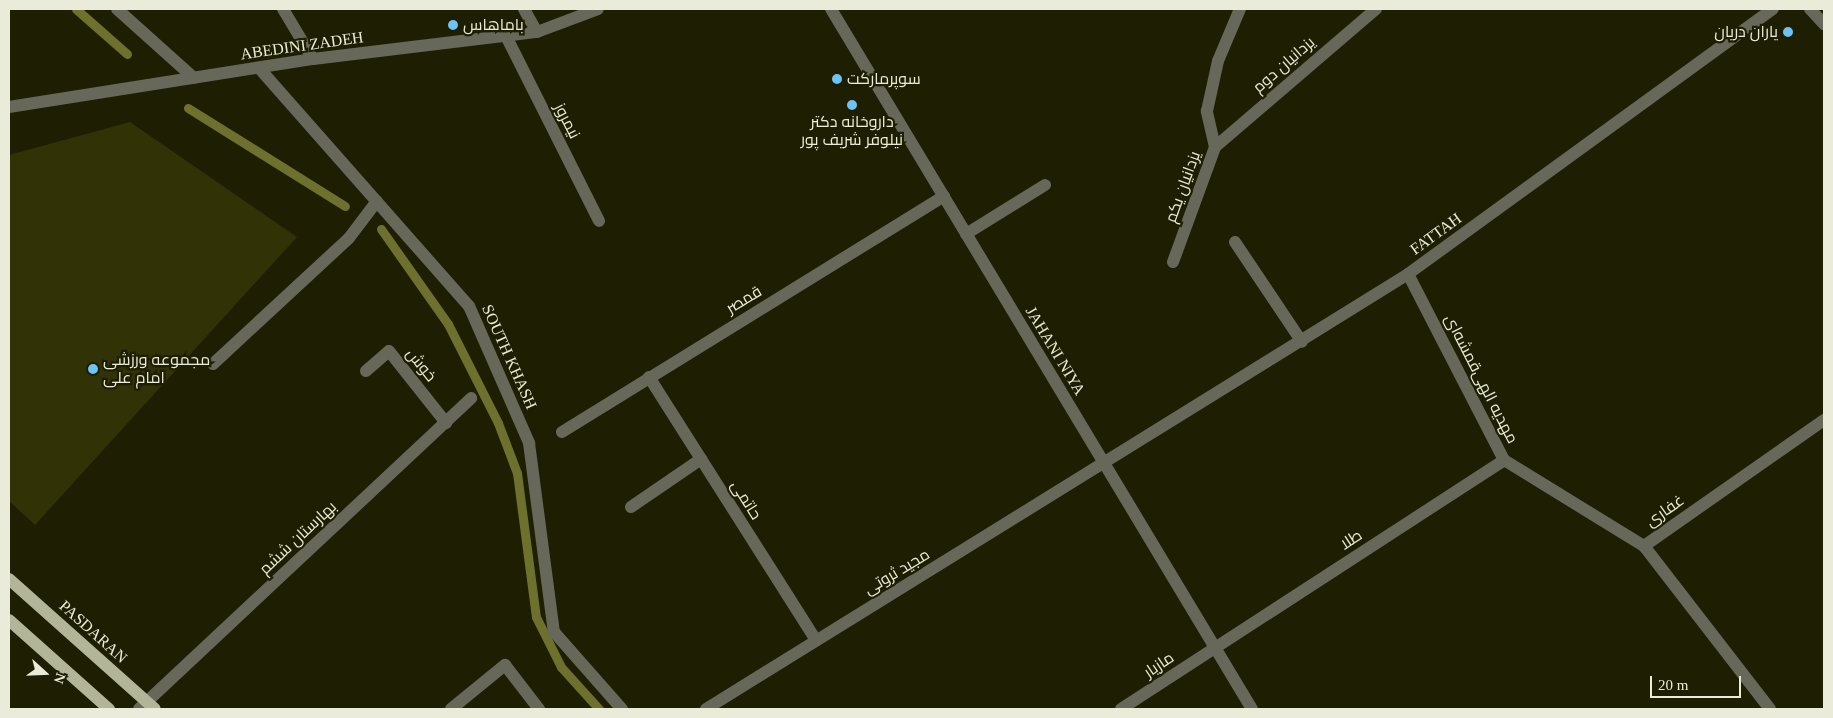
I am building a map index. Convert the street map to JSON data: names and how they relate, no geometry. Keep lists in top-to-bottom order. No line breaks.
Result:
{"streets":{"main road":["PASDARAN"],"street":["ABEDINI ZADEH","یزدانیان دوم","نیمروز","یزدانیان یکم","FATTAH","قمصر","JAHANI NIYA","SOUTH KHASH","خوش","مهدیه الهی‌قمشه‌ای","حاتمی","غفاری","بهارستان ششم","طلا","مجید ثروتی","مازیار"]},"crossings":[["ABEDINI ZADEH","نیمروز"],["ABEDINI ZADEH","SOUTH KHASH"],["یزدانیان دوم","یزدانیان یکم"],["FATTAH","JAHANI NIYA"],["FATTAH","مهدیه الهی‌قمشه‌ای"],["FATTAH","مجید ثروتی"],["قمصر","JAHANI NIYA"],["قمصر","حاتمی"],["JAHANI NIYA","طلا"],["JAHANI NIYA","مجید ثروتی"],["JAHANI NIYA","مازیار"],["خوش","بهارستان ششم"],["مهدیه الهی‌قمشه‌ای","غفاری"],["مهدیه الهی‌قمشه‌ای","طلا"],["حاتمی","مجید ثروتی"],["بهارستان ششم","PASDARAN"],["طلا","مازیار"]],"places":["باماهاس","یاران دریان","سوپرمارکت","داروخانه دکتر نیلوفر شریف پور","مجموعه ورزشی امام علی"],"scale_bar":"20 m","north":"right"}
